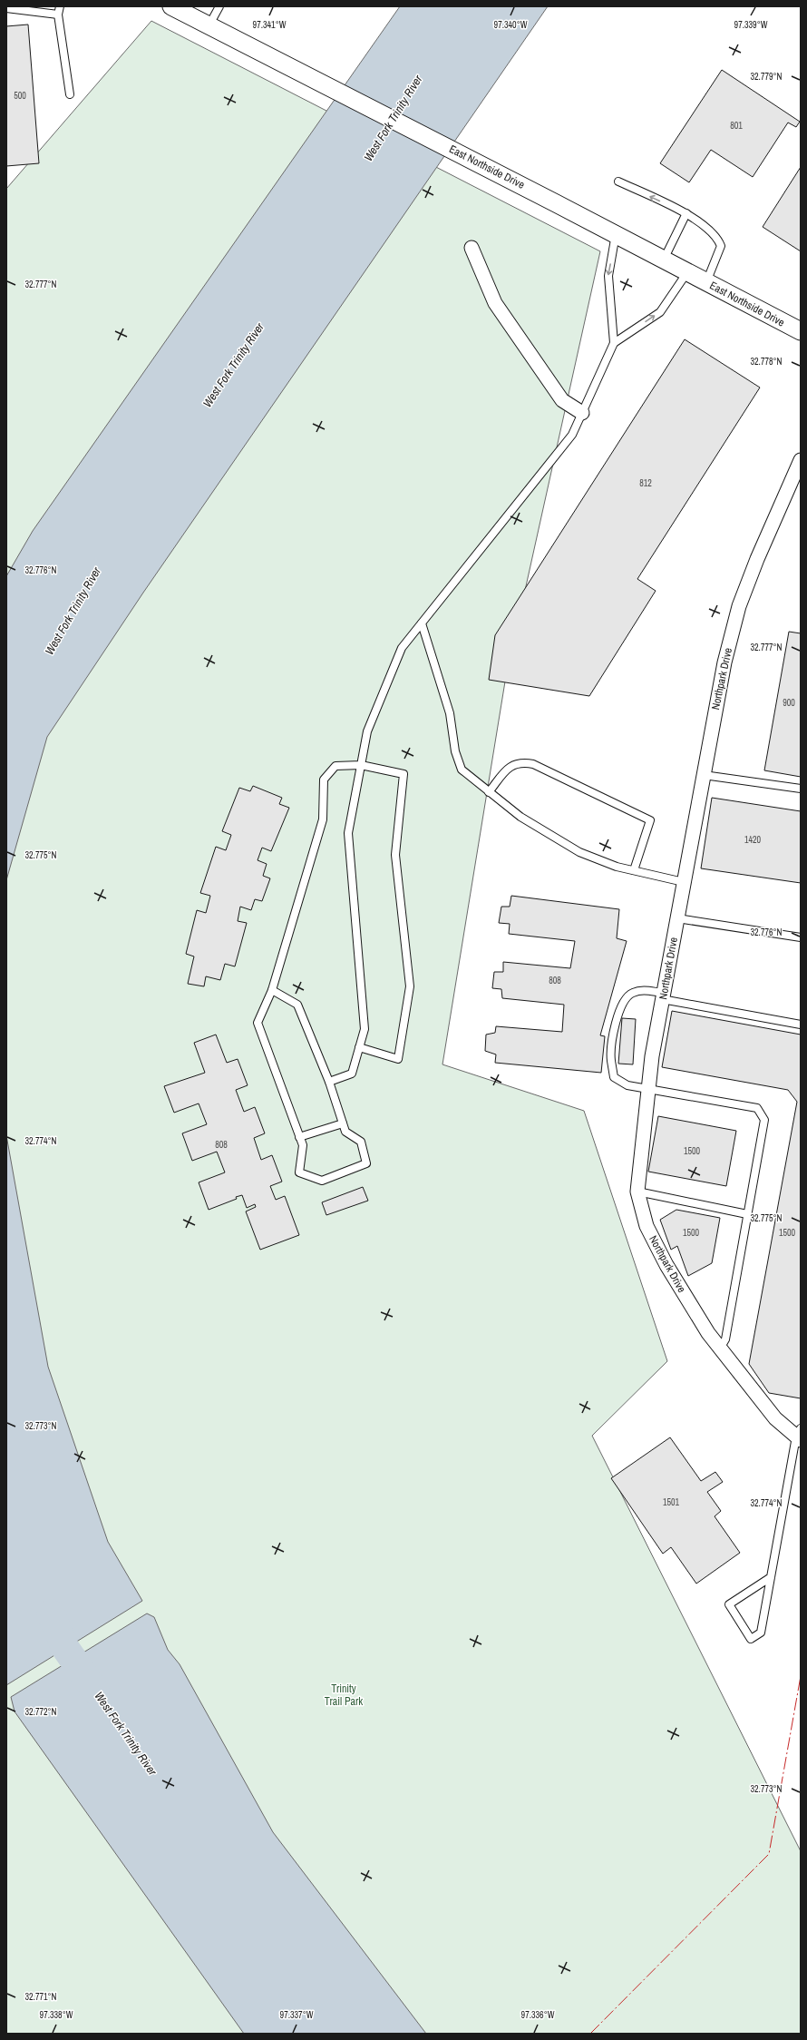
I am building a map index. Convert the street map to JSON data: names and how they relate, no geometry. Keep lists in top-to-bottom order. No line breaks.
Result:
{"streets":{"street":["East Northside Drive","Northpark Drive"]},"water":["West Fork Trinity River"],"parks":["Trinity Trail Park"],"house_numbers":["500","801","812","900","1420","808","808","1500","1500","1500","1501"],"coordinates":["97.341°W","97.340°W","97.339°W","32.779°N","32.777°N","32.778°N","32.776°N","32.775°N","32.774°N","32.773°N","32.772°N","32.771°N","97.338°W","97.337°W","97.336°W"]}
